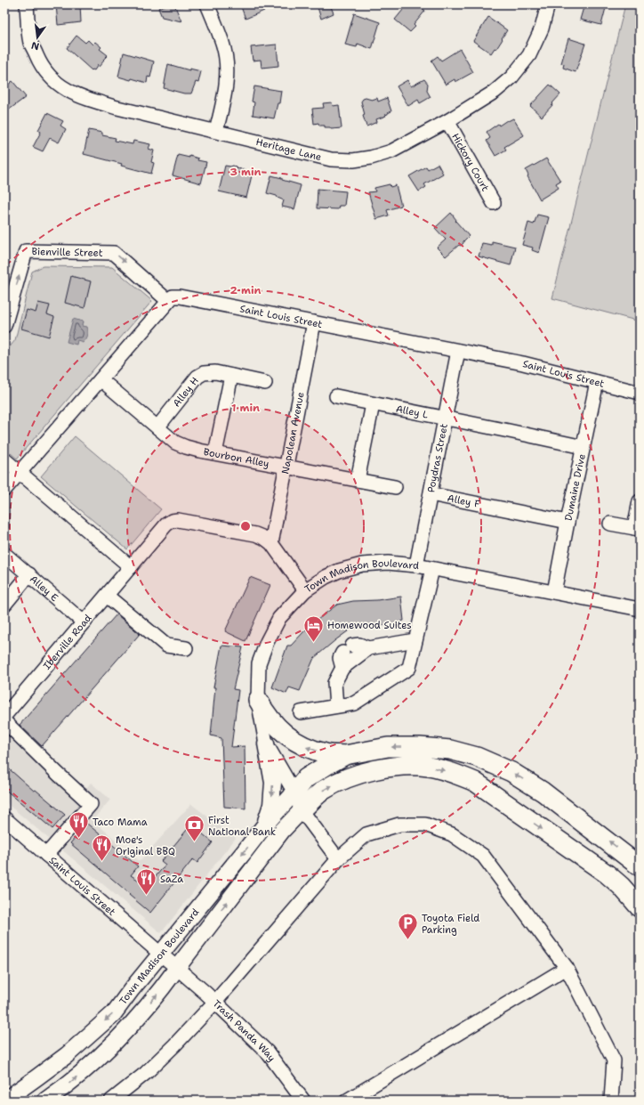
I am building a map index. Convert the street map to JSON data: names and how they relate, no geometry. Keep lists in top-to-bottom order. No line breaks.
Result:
{"streets":{"main road":["Town Madison Boulevard"],"street":["Heritage Lane","Hickory Court","Bienville Street","Saint Louis Street","Alley H","Alley L","Napolean Avenue","Bourbon Alley","Poydras Street","Dumaine Drive","Alley F","Alley E","Iberville Road","Trash Panda Way"]},"crossings":[["Heritage Lane","Hickory Court"],["Bienville Street","Saint Louis Street"],["Saint Louis Street","Napolean Avenue"],["Saint Louis Street","Poydras Street"],["Saint Louis Street","Dumaine Drive"],["Saint Louis Street","Town Madison Boulevard"],["Saint Louis Street","Trash Panda Way"],["Alley H","Bourbon Alley"],["Alley L","Poydras Street"],["Alley L","Dumaine Drive"],["Napolean Avenue","Bourbon Alley"],["Napolean Avenue","Iberville Road"],["Poydras Street","Alley F"],["Poydras Street","Town Madison Boulevard"],["Dumaine Drive","Alley F"],["Dumaine Drive","Town Madison Boulevard"],["Town Madison Boulevard","Trash Panda Way"],["Alley E","Iberville Road"]],"places":{"hotel":["Homewood Suites"],"restaurant":["Taco Mama","Moe's Original BBQ","SaZa"],"bank":["First National Bank"],"parking":["Toyota Field Parking"]},"north":"bottom","rings":["3 min","2 min","1 min"]}
